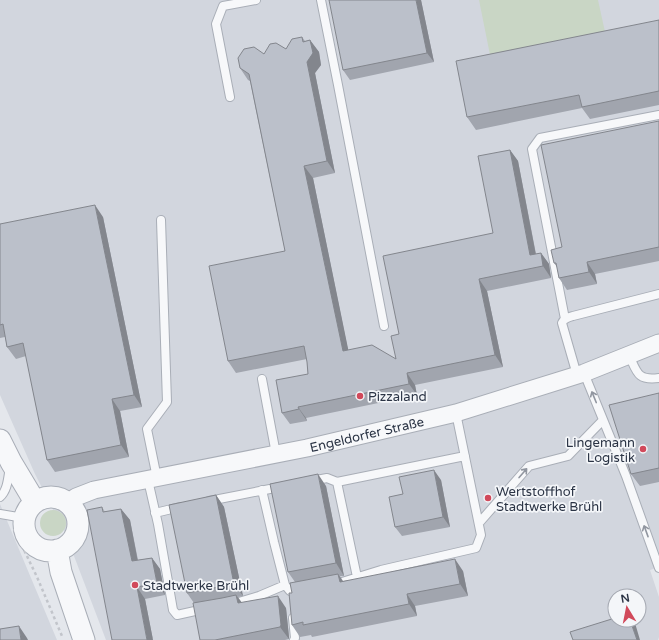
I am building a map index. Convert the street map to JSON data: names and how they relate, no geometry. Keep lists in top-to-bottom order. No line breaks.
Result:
{"streets":{"street":["Engeldorfer Straße"]},"places":["Pizzaland","Lingemann Logistik","Wertstoffhof Stadtwerke Brühl","Stadtwerke Brühl"],"north":"top"}
